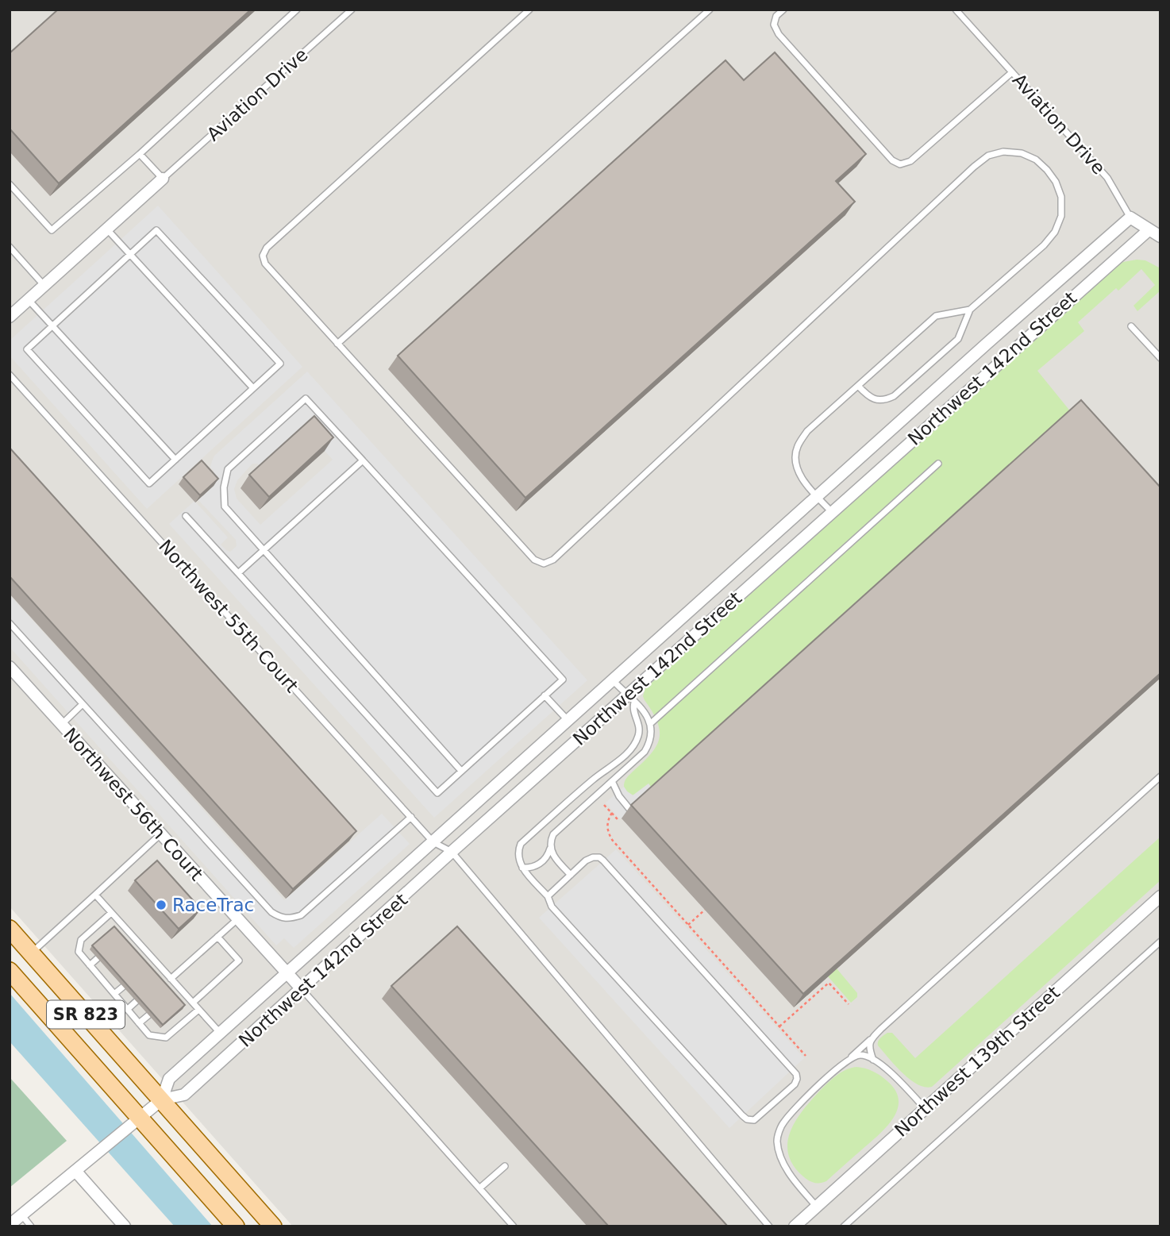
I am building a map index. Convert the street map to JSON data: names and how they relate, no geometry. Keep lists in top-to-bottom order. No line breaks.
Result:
{"streets":{"main road":["SR 823"],"street":["Aviation Drive","Northwest 142nd Street","Northwest 56th Court","Northwest 139th Street"],"lane":["Northwest 55th Court"]},"crossings":[["Aviation Drive","Northwest 142nd Street"],["Northwest 142nd Street","Northwest 55th Court"],["Northwest 142nd Street","Northwest 56th Court"],["Northwest 142nd Street","SR 823"]],"places":["RaceTrac"]}
